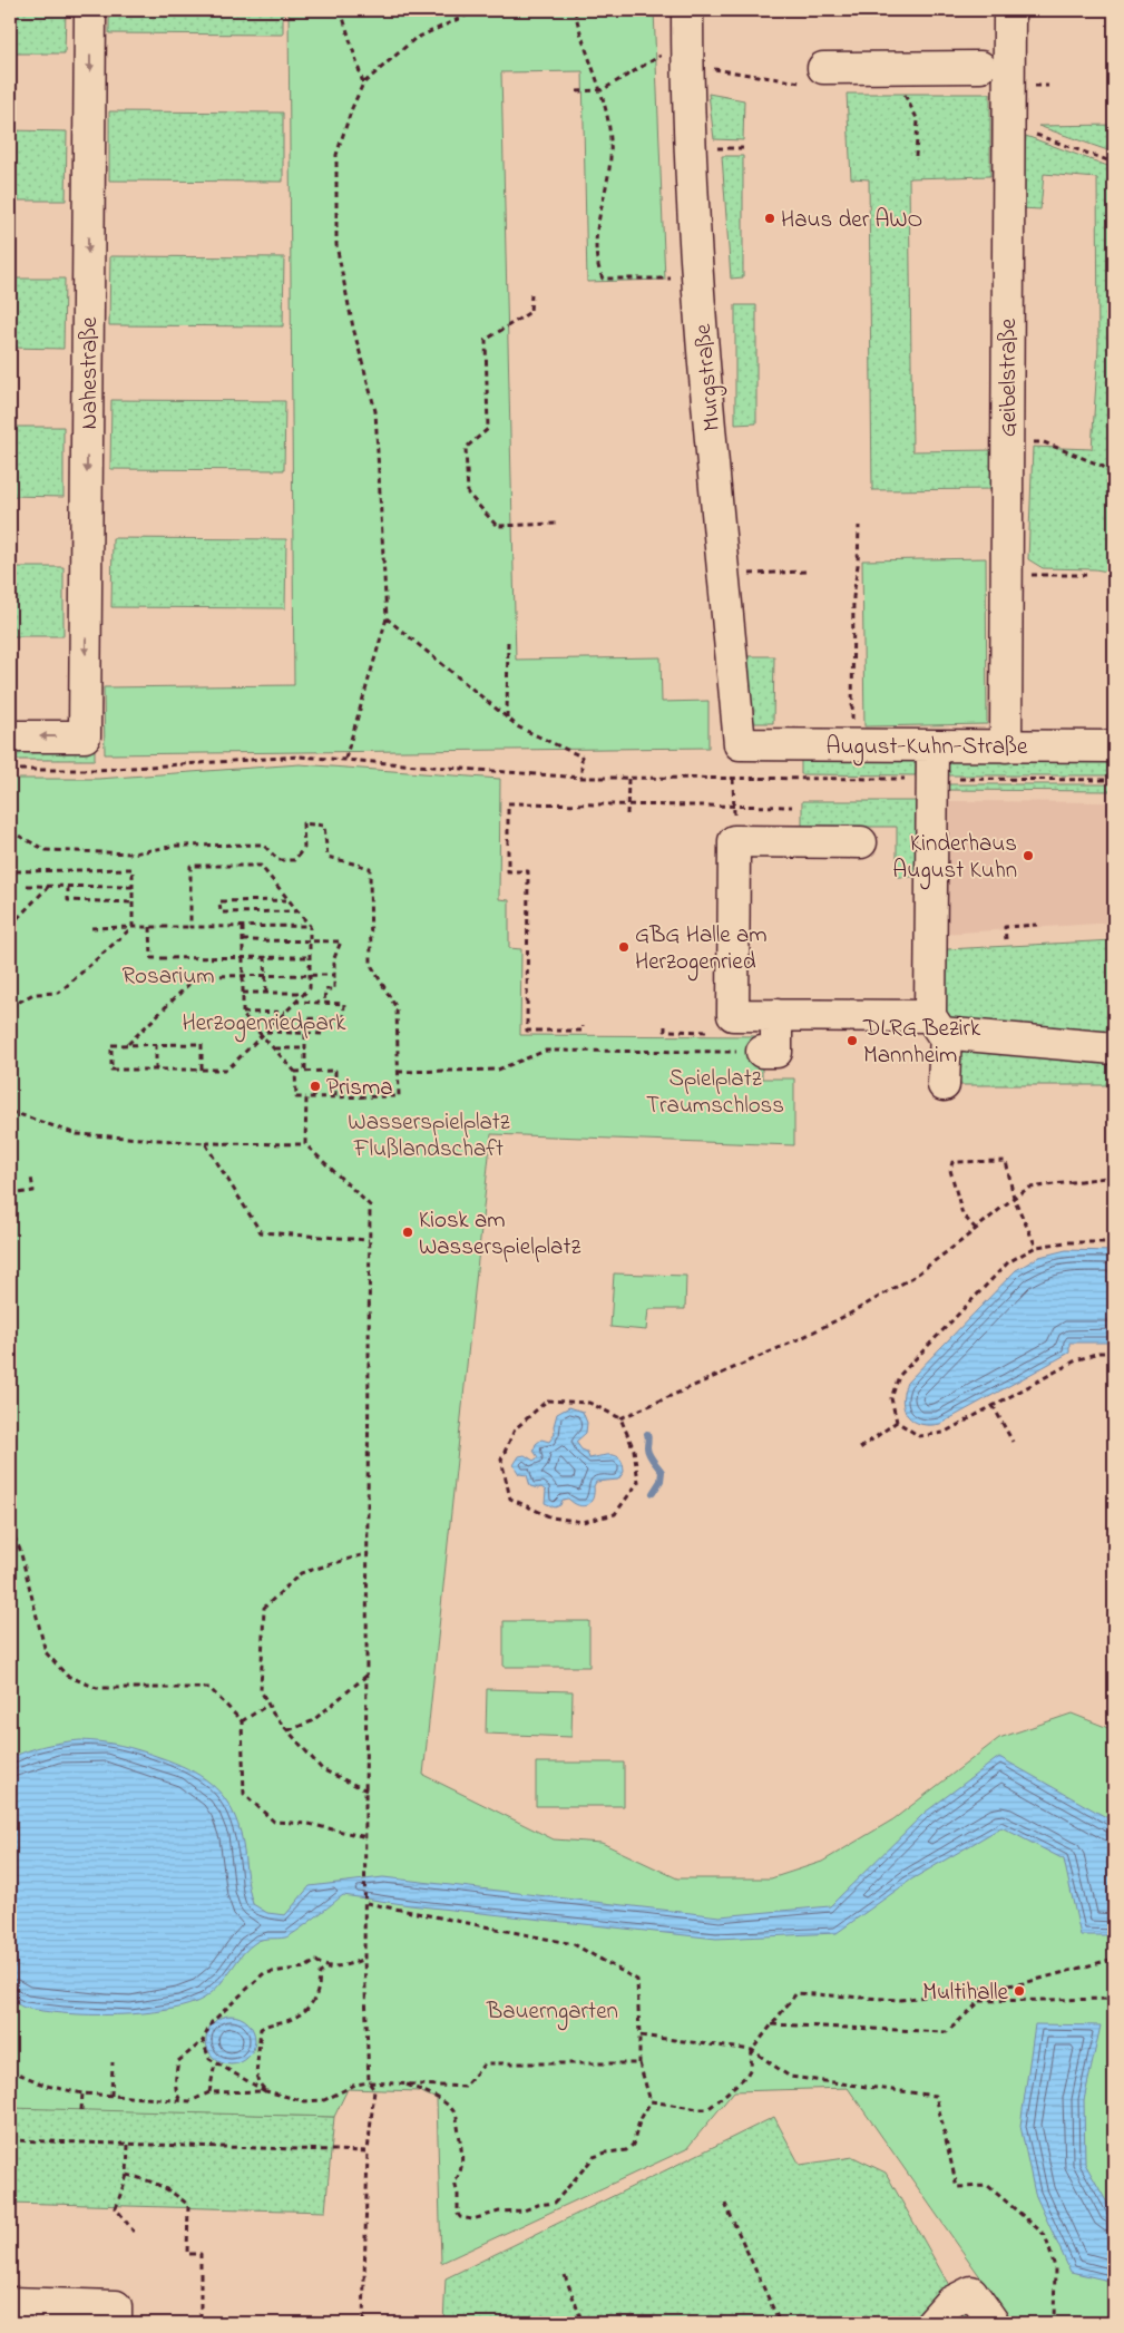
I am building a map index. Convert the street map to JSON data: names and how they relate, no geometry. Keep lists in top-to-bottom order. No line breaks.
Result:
{"streets":{"street":["Nahestraße","Murgstraße","Geibelstraße","August-Kuhn-Straße"]},"crossings":[["Murgstraße","August-Kuhn-Straße"],["Geibelstraße","August-Kuhn-Straße"]],"one_way":["Nahestraße"],"parks":["Rosarium","Herzogenriedpark","Spielplatz Traumschloss","Wasserspielplatz Flußlandschaft","Bauerngarten"],"places":["Haus der AWO","Kinderhaus August Kuhn","GBG Halle am Herzogenried","DLRG Bezirk Mannheim","Prisma","Kiosk am Wasserspielplatz","Multihalle"]}
